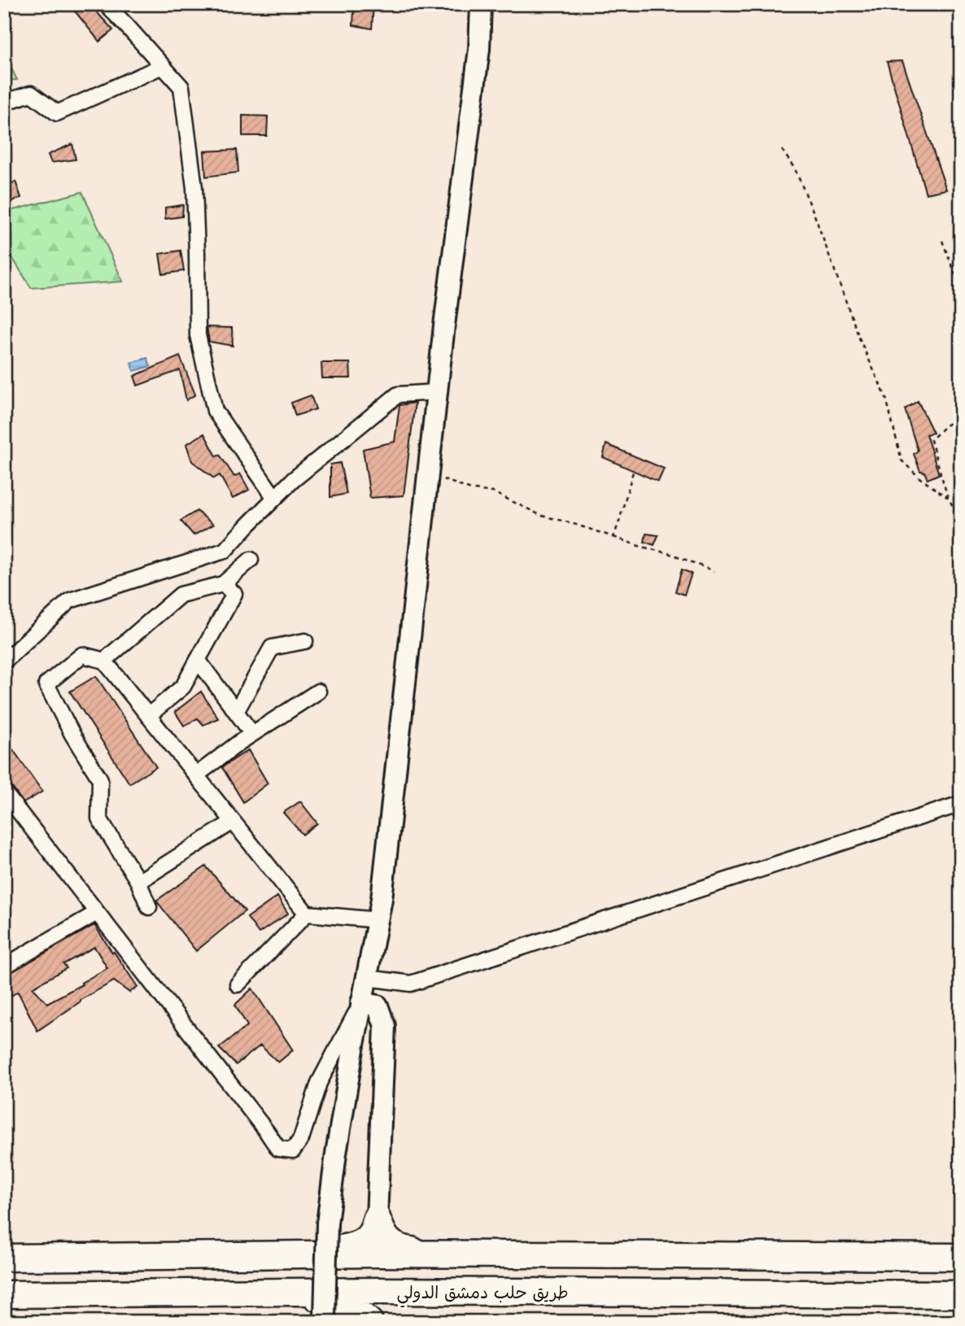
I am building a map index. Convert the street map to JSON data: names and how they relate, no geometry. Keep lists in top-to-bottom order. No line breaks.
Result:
{"streets":{"highway":["طريق حلب دمشق الدولي"]}}
